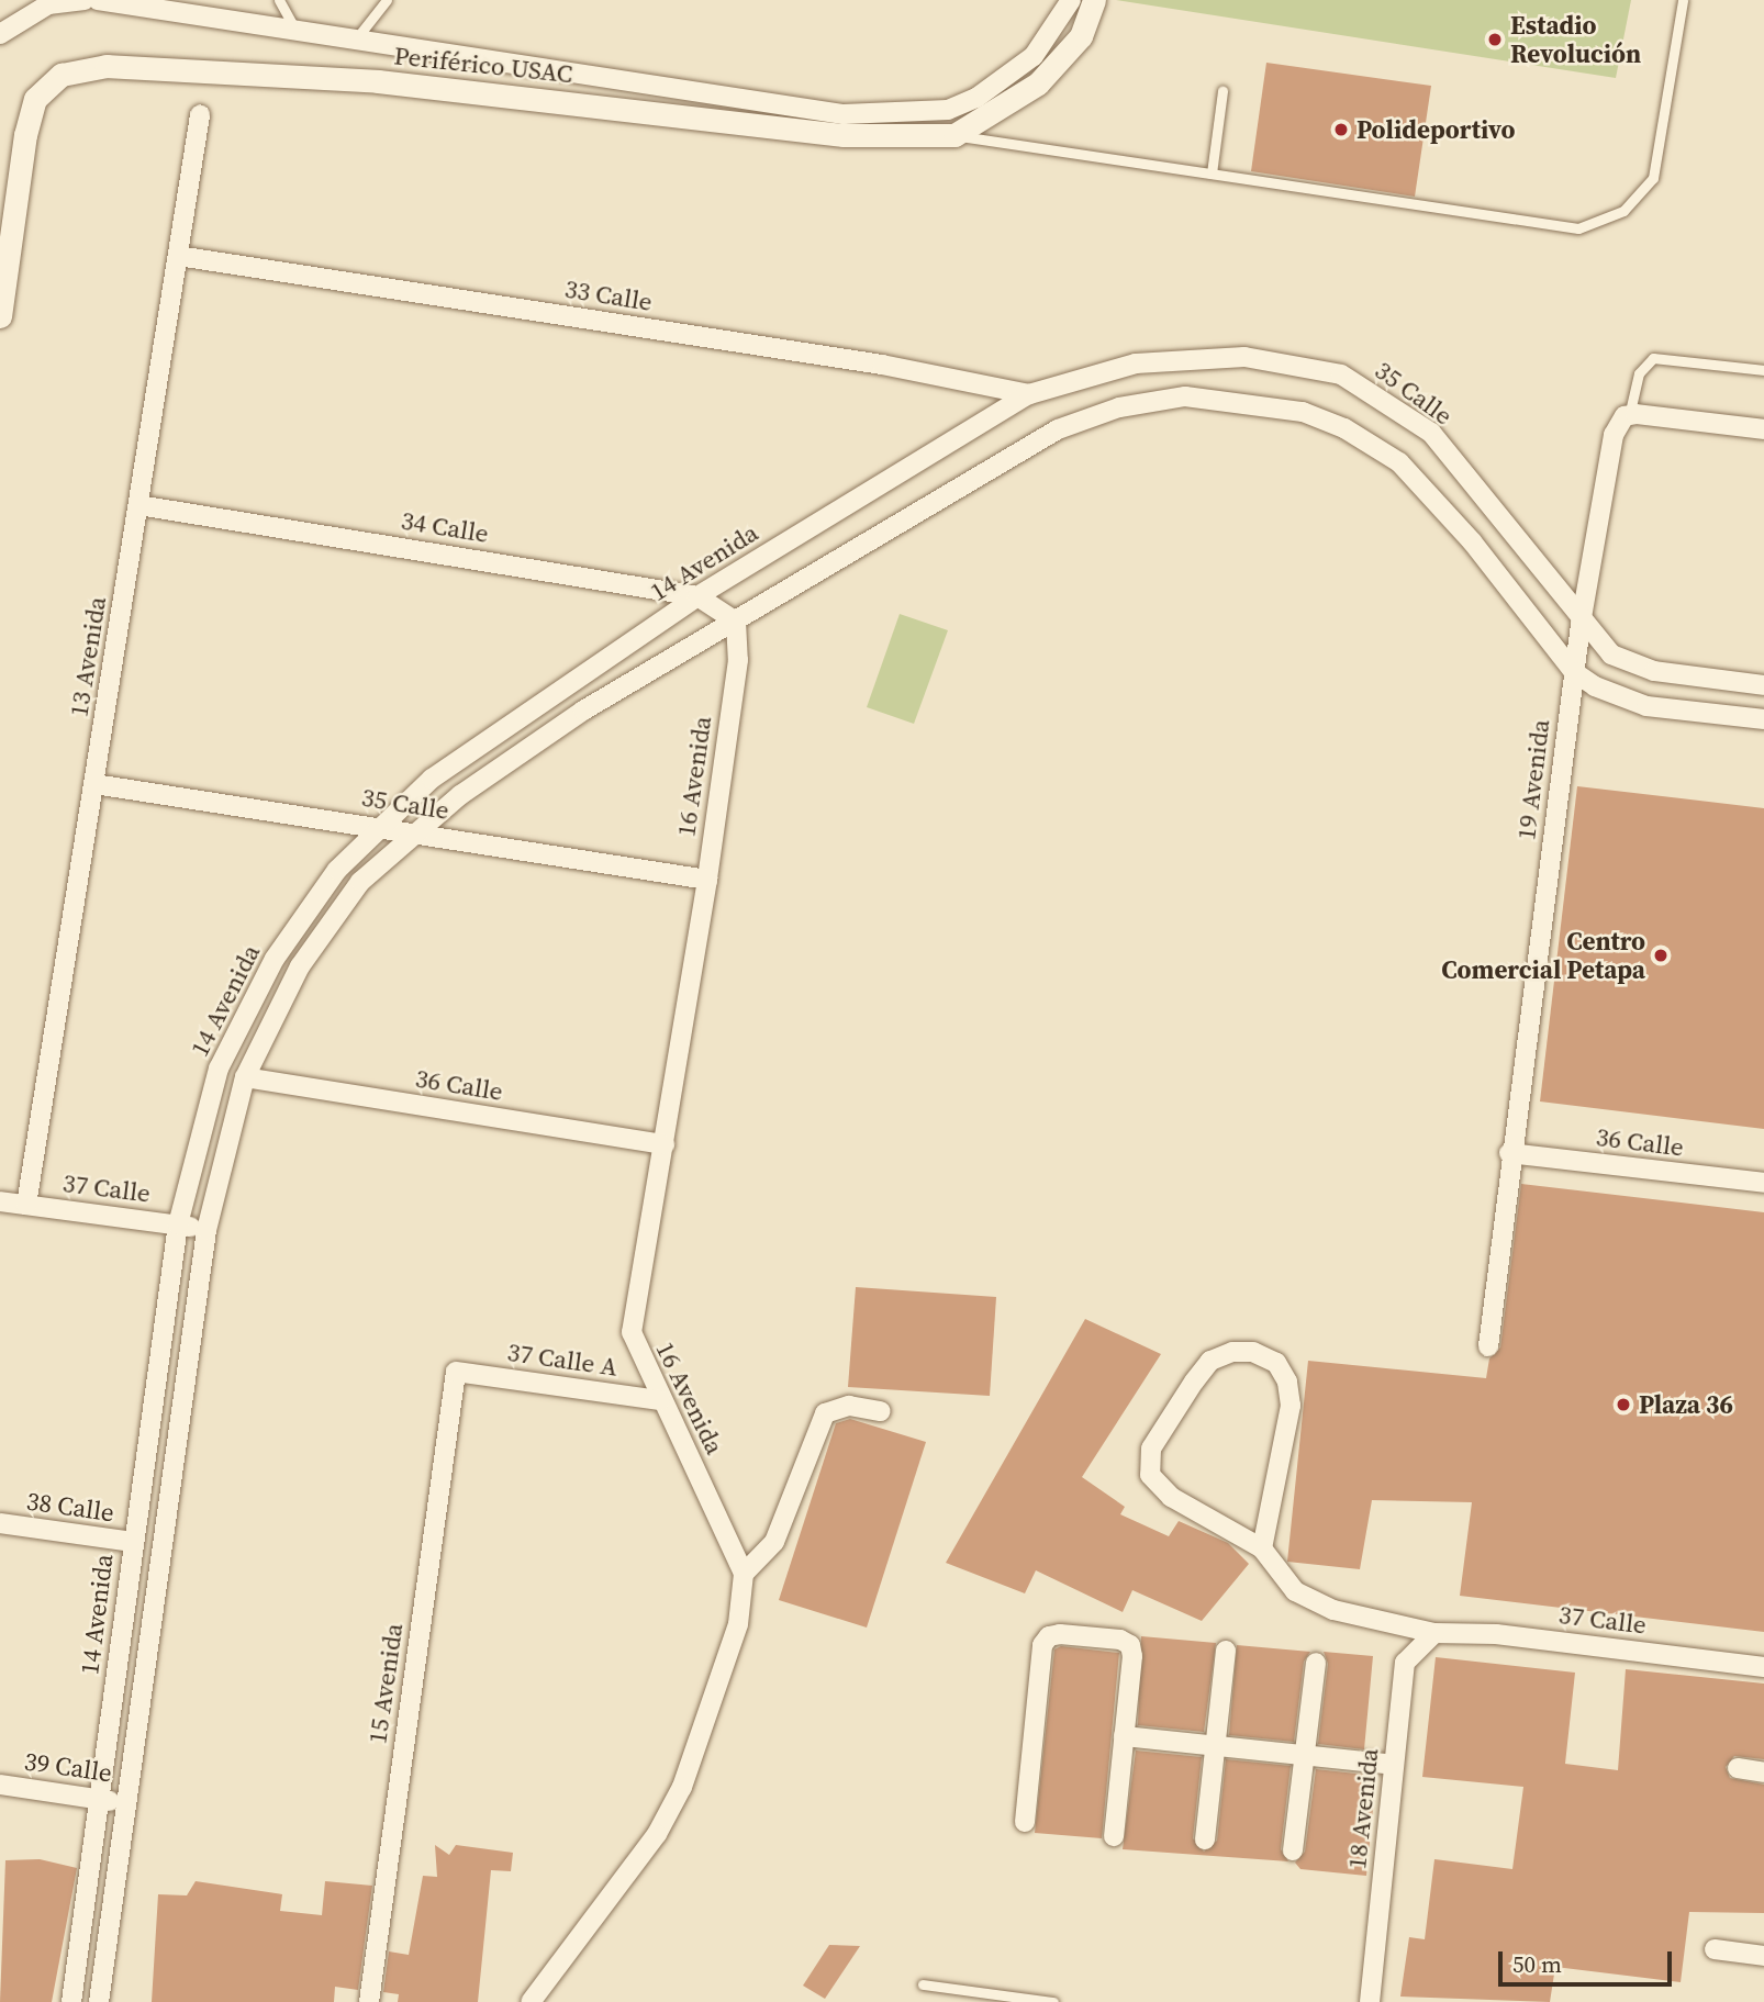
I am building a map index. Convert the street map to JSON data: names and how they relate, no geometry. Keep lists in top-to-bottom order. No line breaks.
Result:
{"streets":{"street":["Periférico USAC","33 Calle","35 Calle","34 Calle","14 Avenida","13 Avenida","16 Avenida","19 Avenida","36 Calle","37 Calle","37 Calle A","38 Calle","15 Avenida","39 Calle","18 Avenida"]},"crossings":[["33 Calle","35 Calle"],["33 Calle","14 Avenida"],["33 Calle","13 Avenida"],["35 Calle","14 Avenida"],["35 Calle","13 Avenida"],["35 Calle","16 Avenida"],["35 Calle","19 Avenida"],["34 Calle","14 Avenida"],["34 Calle","13 Avenida"],["34 Calle","16 Avenida"],["14 Avenida","16 Avenida"],["14 Avenida","19 Avenida"],["14 Avenida","36 Calle"],["14 Avenida","37 Calle"],["14 Avenida","38 Calle"],["14 Avenida","39 Calle"],["13 Avenida","37 Calle"],["16 Avenida","36 Calle"],["16 Avenida","37 Calle A"],["19 Avenida","36 Calle"],["37 Calle","18 Avenida"],["37 Calle A","15 Avenida"]],"places":["Estadio Revolución","Polideportivo","Centro Comercial Petapa","Plaza 36"],"scale_bar":"50 m"}
